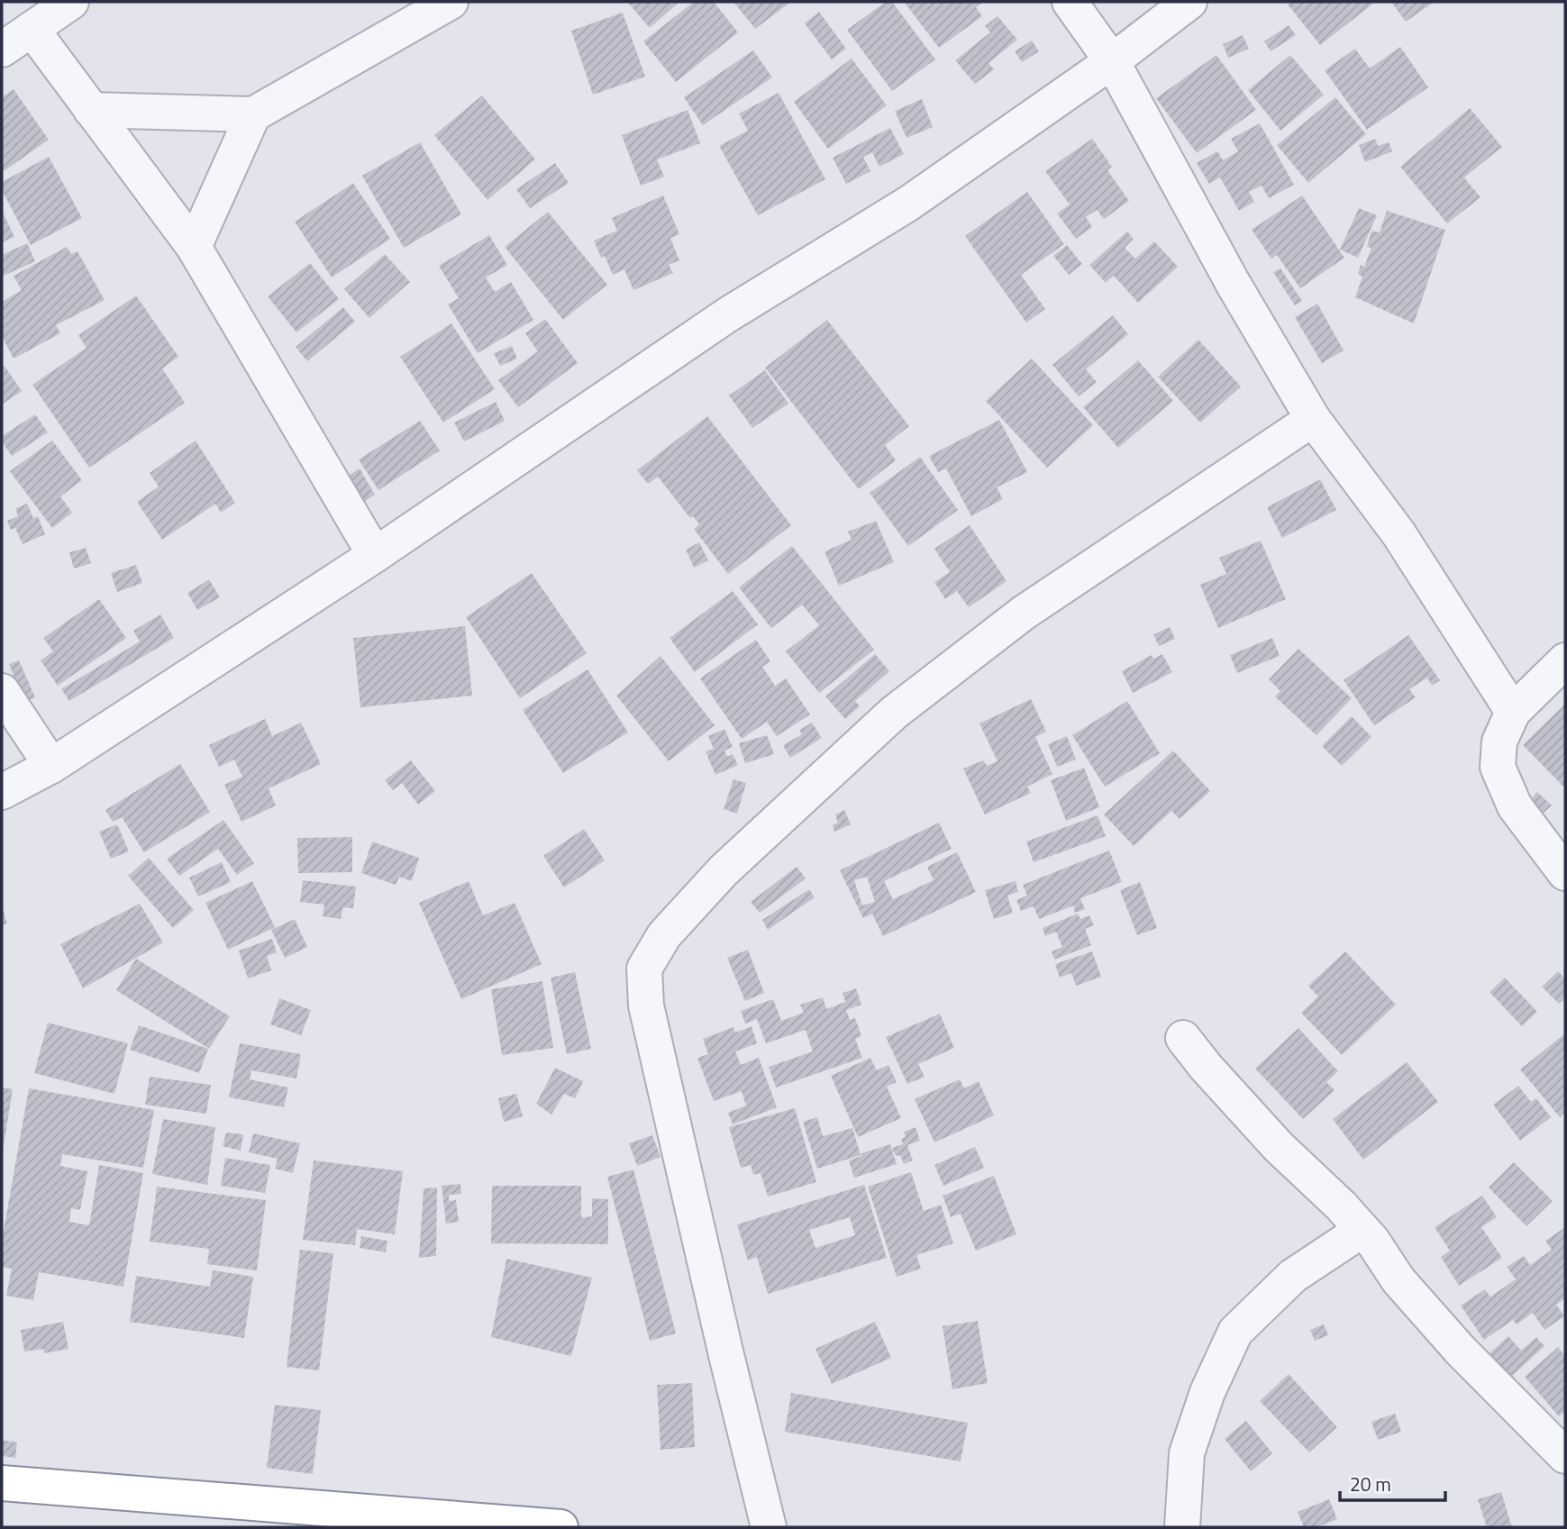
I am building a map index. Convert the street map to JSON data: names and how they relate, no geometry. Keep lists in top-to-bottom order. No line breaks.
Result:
{"scale_bar":"20 m"}
